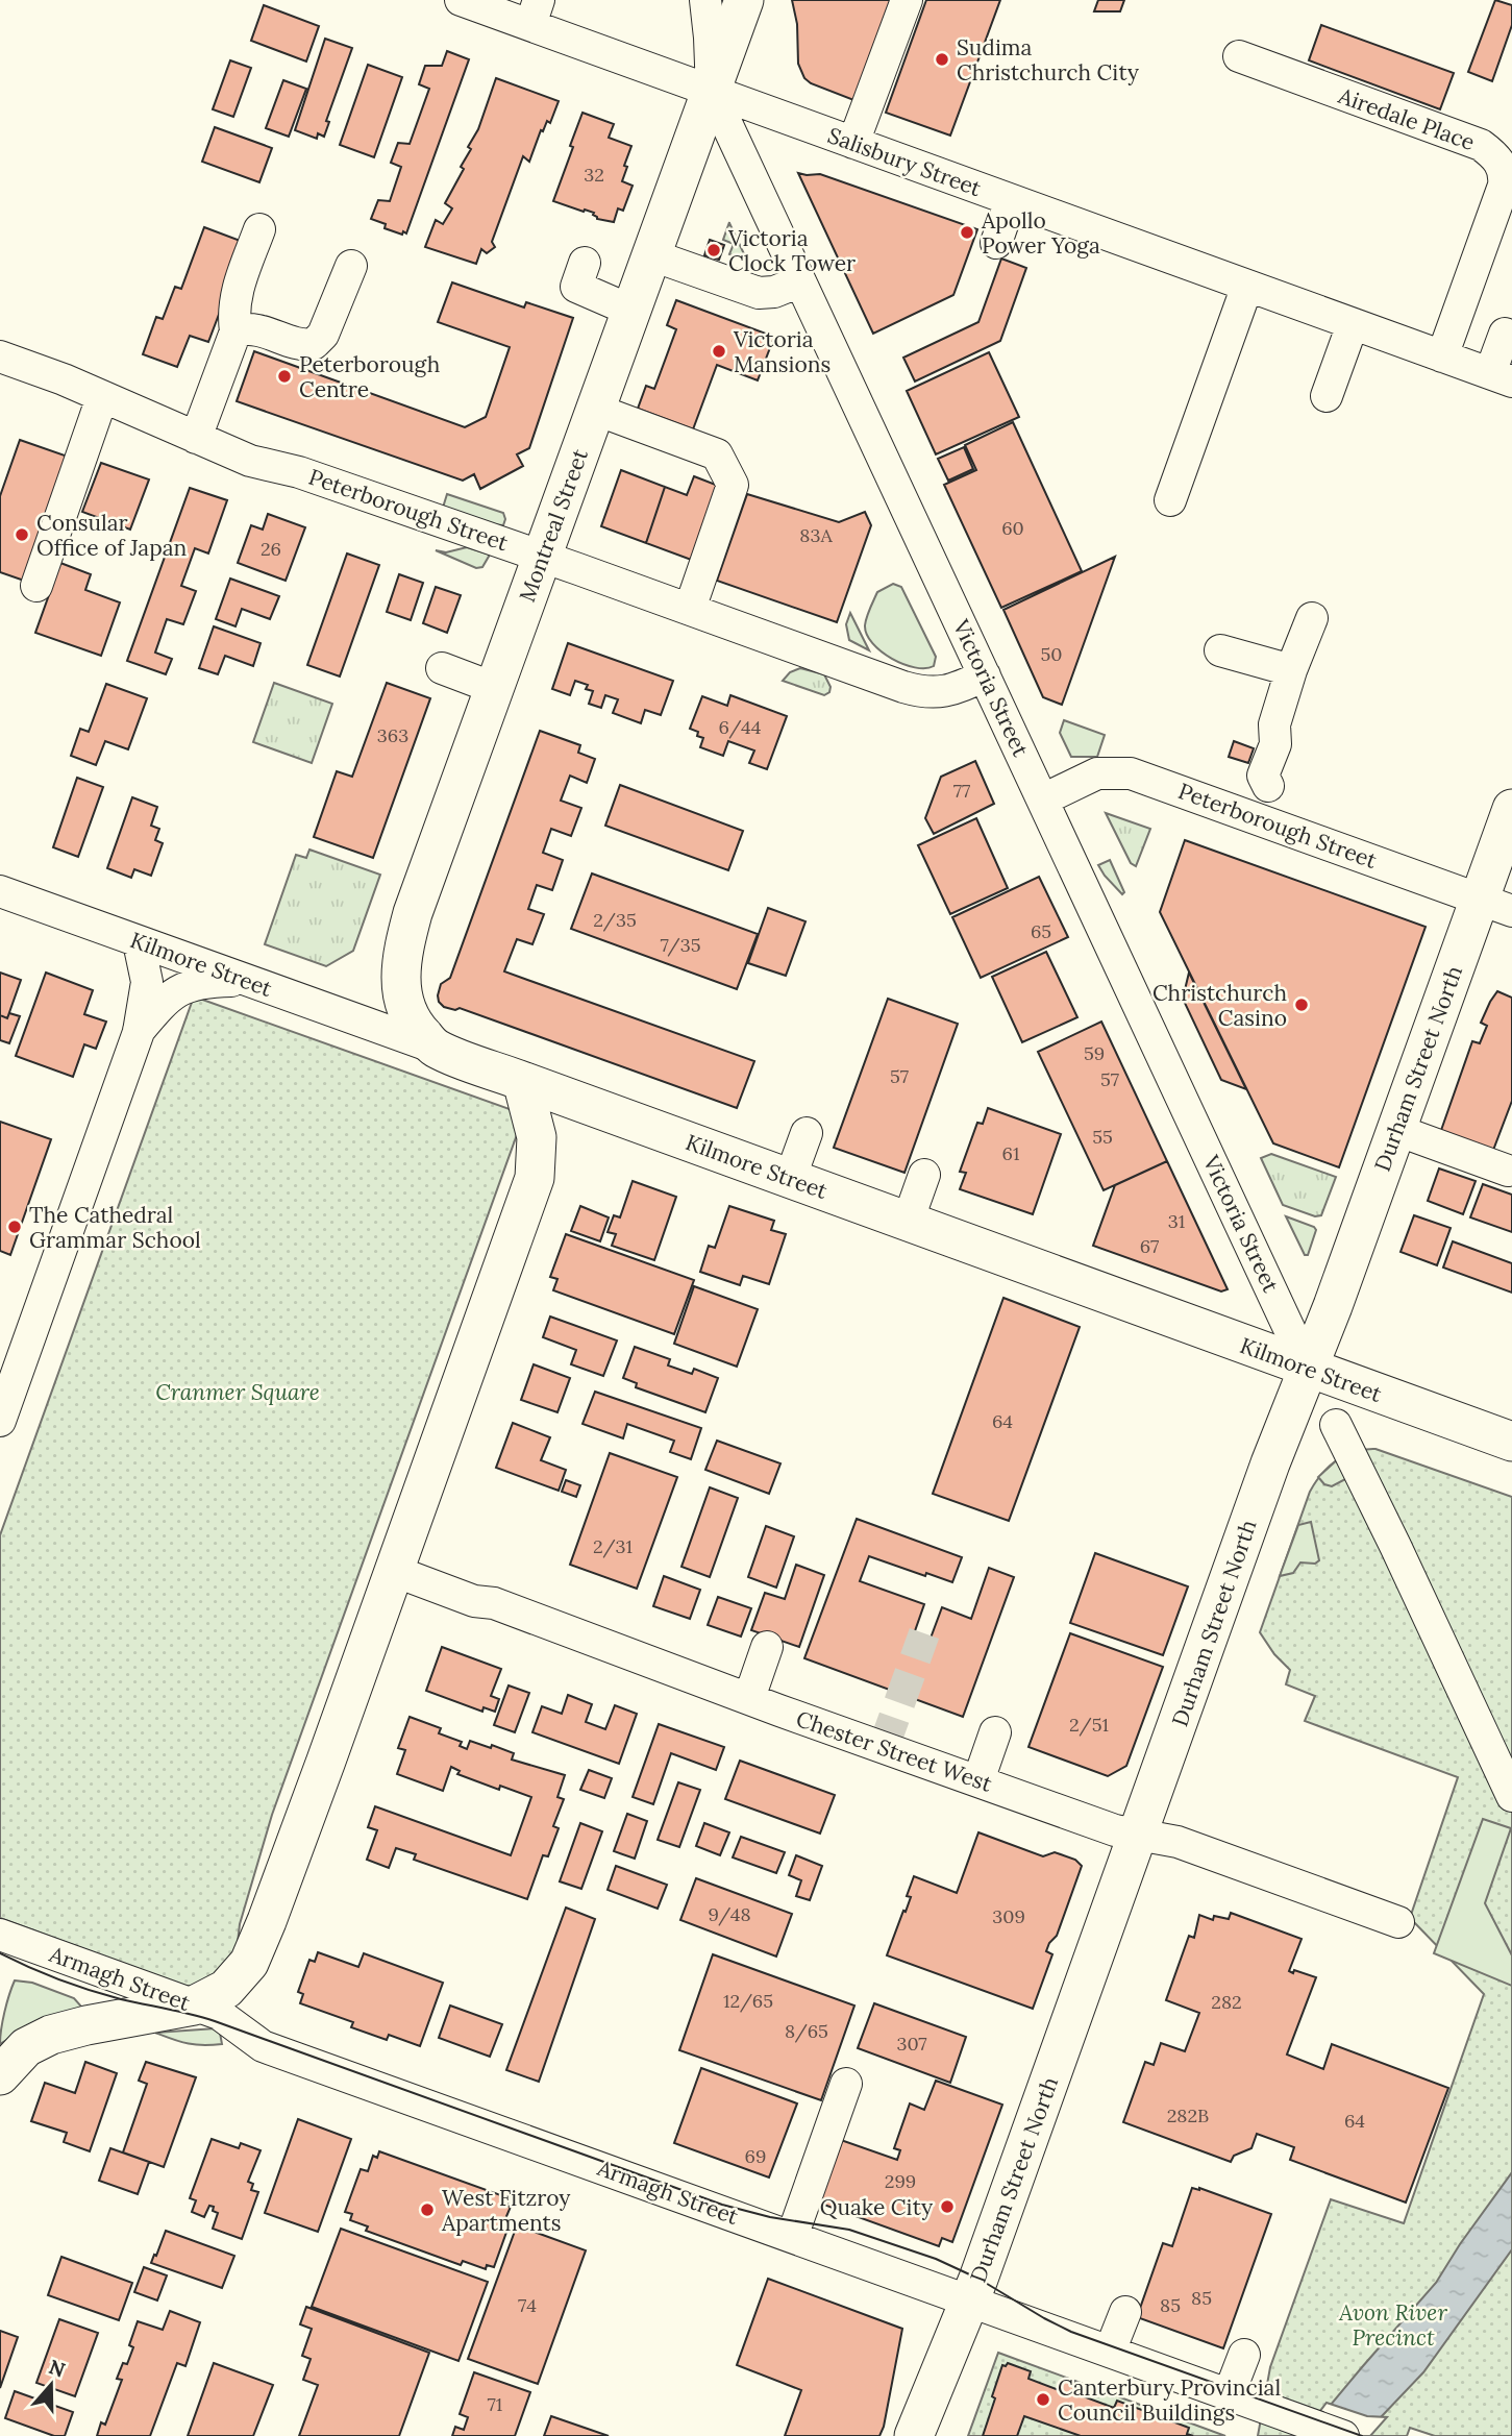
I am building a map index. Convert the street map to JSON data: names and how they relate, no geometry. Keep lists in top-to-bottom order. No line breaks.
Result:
{"streets":{"main road":["Montreal Street","Kilmore Street","Durham Street North"],"street":["Airedale Place","Salisbury Street","Peterborough Street","Victoria Street","Chester Street West","Armagh Street"]},"crossings":[["Airedale Place","Salisbury Street"],["Salisbury Street","Montreal Street"],["Salisbury Street","Victoria Street"],["Peterborough Street","Montreal Street"],["Peterborough Street","Victoria Street"],["Peterborough Street","Durham Street North"],["Montreal Street","Victoria Street"],["Montreal Street","Kilmore Street"],["Victoria Street","Kilmore Street"],["Victoria Street","Durham Street North"],["Kilmore Street","Durham Street North"],["Durham Street North","Chester Street West"],["Durham Street North","Armagh Street"]],"parks":["Cranmer Square","Avon River Precinct"],"places":["Sudima Christchurch City","Apollo Power Yoga","Victoria Clock Tower","Victoria Mansions","Peterborough Centre","Consular Office of Japan","Christchurch Casino","The Cathedral Grammar School","Quake City","West Fitzroy Apartments","Canterbury Provincial Council Buildings"],"house_numbers":["32","60","83A","26","50","6/44","363","77","2/35","65","7/35","59","57","57","55","61","31","67","64","2/31","2/51","9/48","309","12/65","282","8/65","307","282B","64","69","299","85","74","85","71"],"north":"top"}
